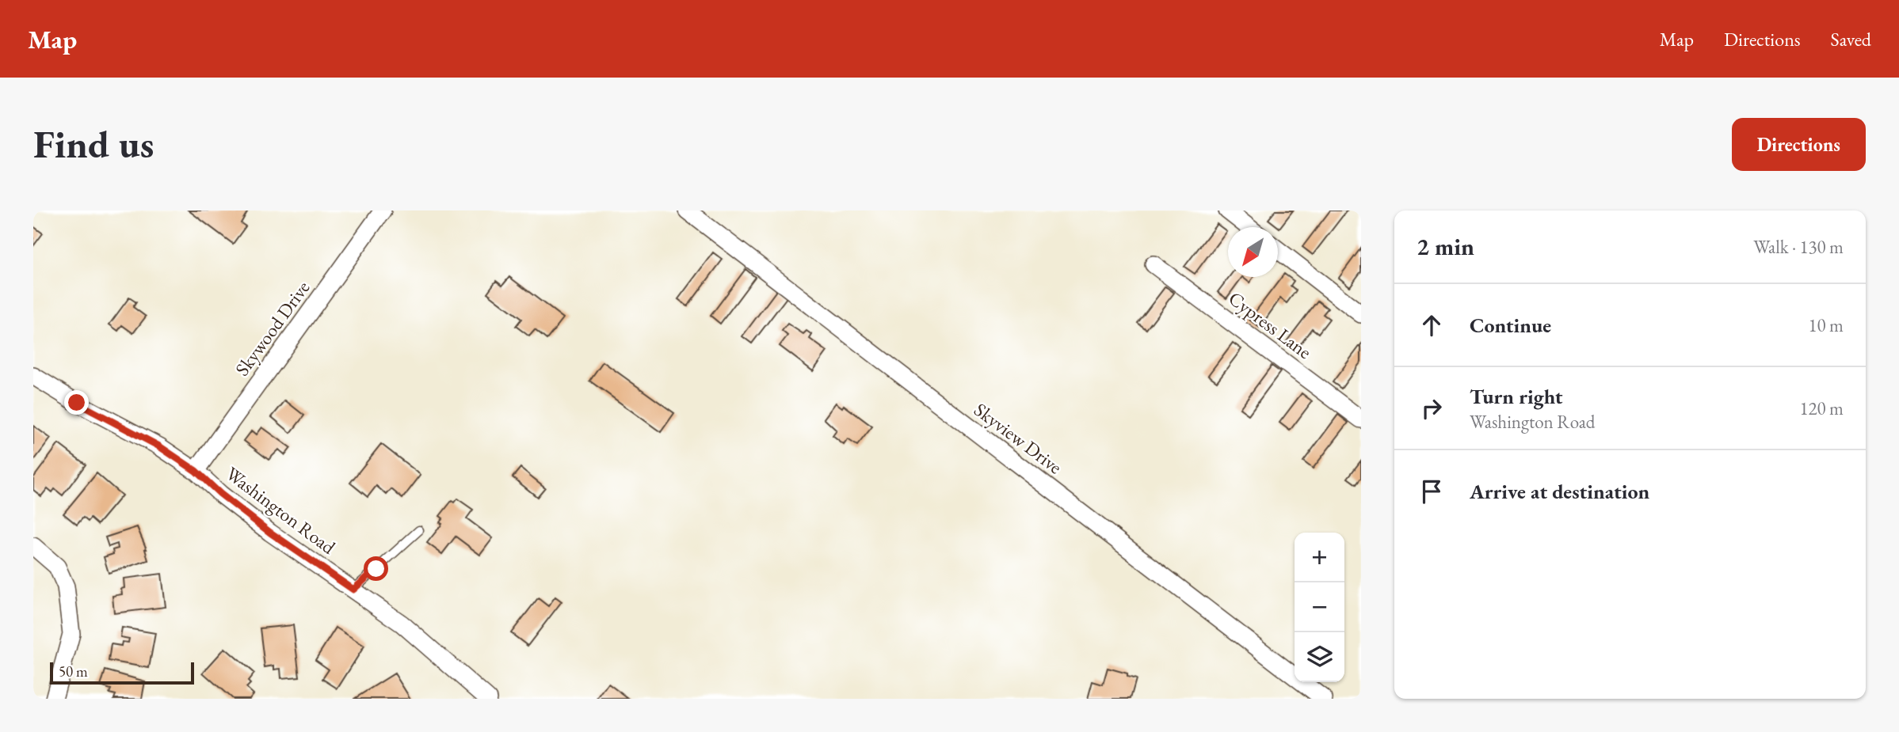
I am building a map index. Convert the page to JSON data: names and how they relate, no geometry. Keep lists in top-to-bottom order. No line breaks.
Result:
{"streets":{"street":["Cypress Lane","Skywood Drive","Skyview Drive","Washington Road"]},"crossings":[["Skywood Drive","Washington Road"]],"scale_bar":"50 m","north":"bottom left","page":{"header":"Map","nav":["Map","Directions","Saved"],"buttons":"Directions","title":"Find us","heading":["2 min","Walk · 130 m"],"list":[["Continue","10 m"],["Turn right","Washington Road","120 m"],"Arrive at destination"],"map_buttons":["+","−"],"scale":"50 m"}}
